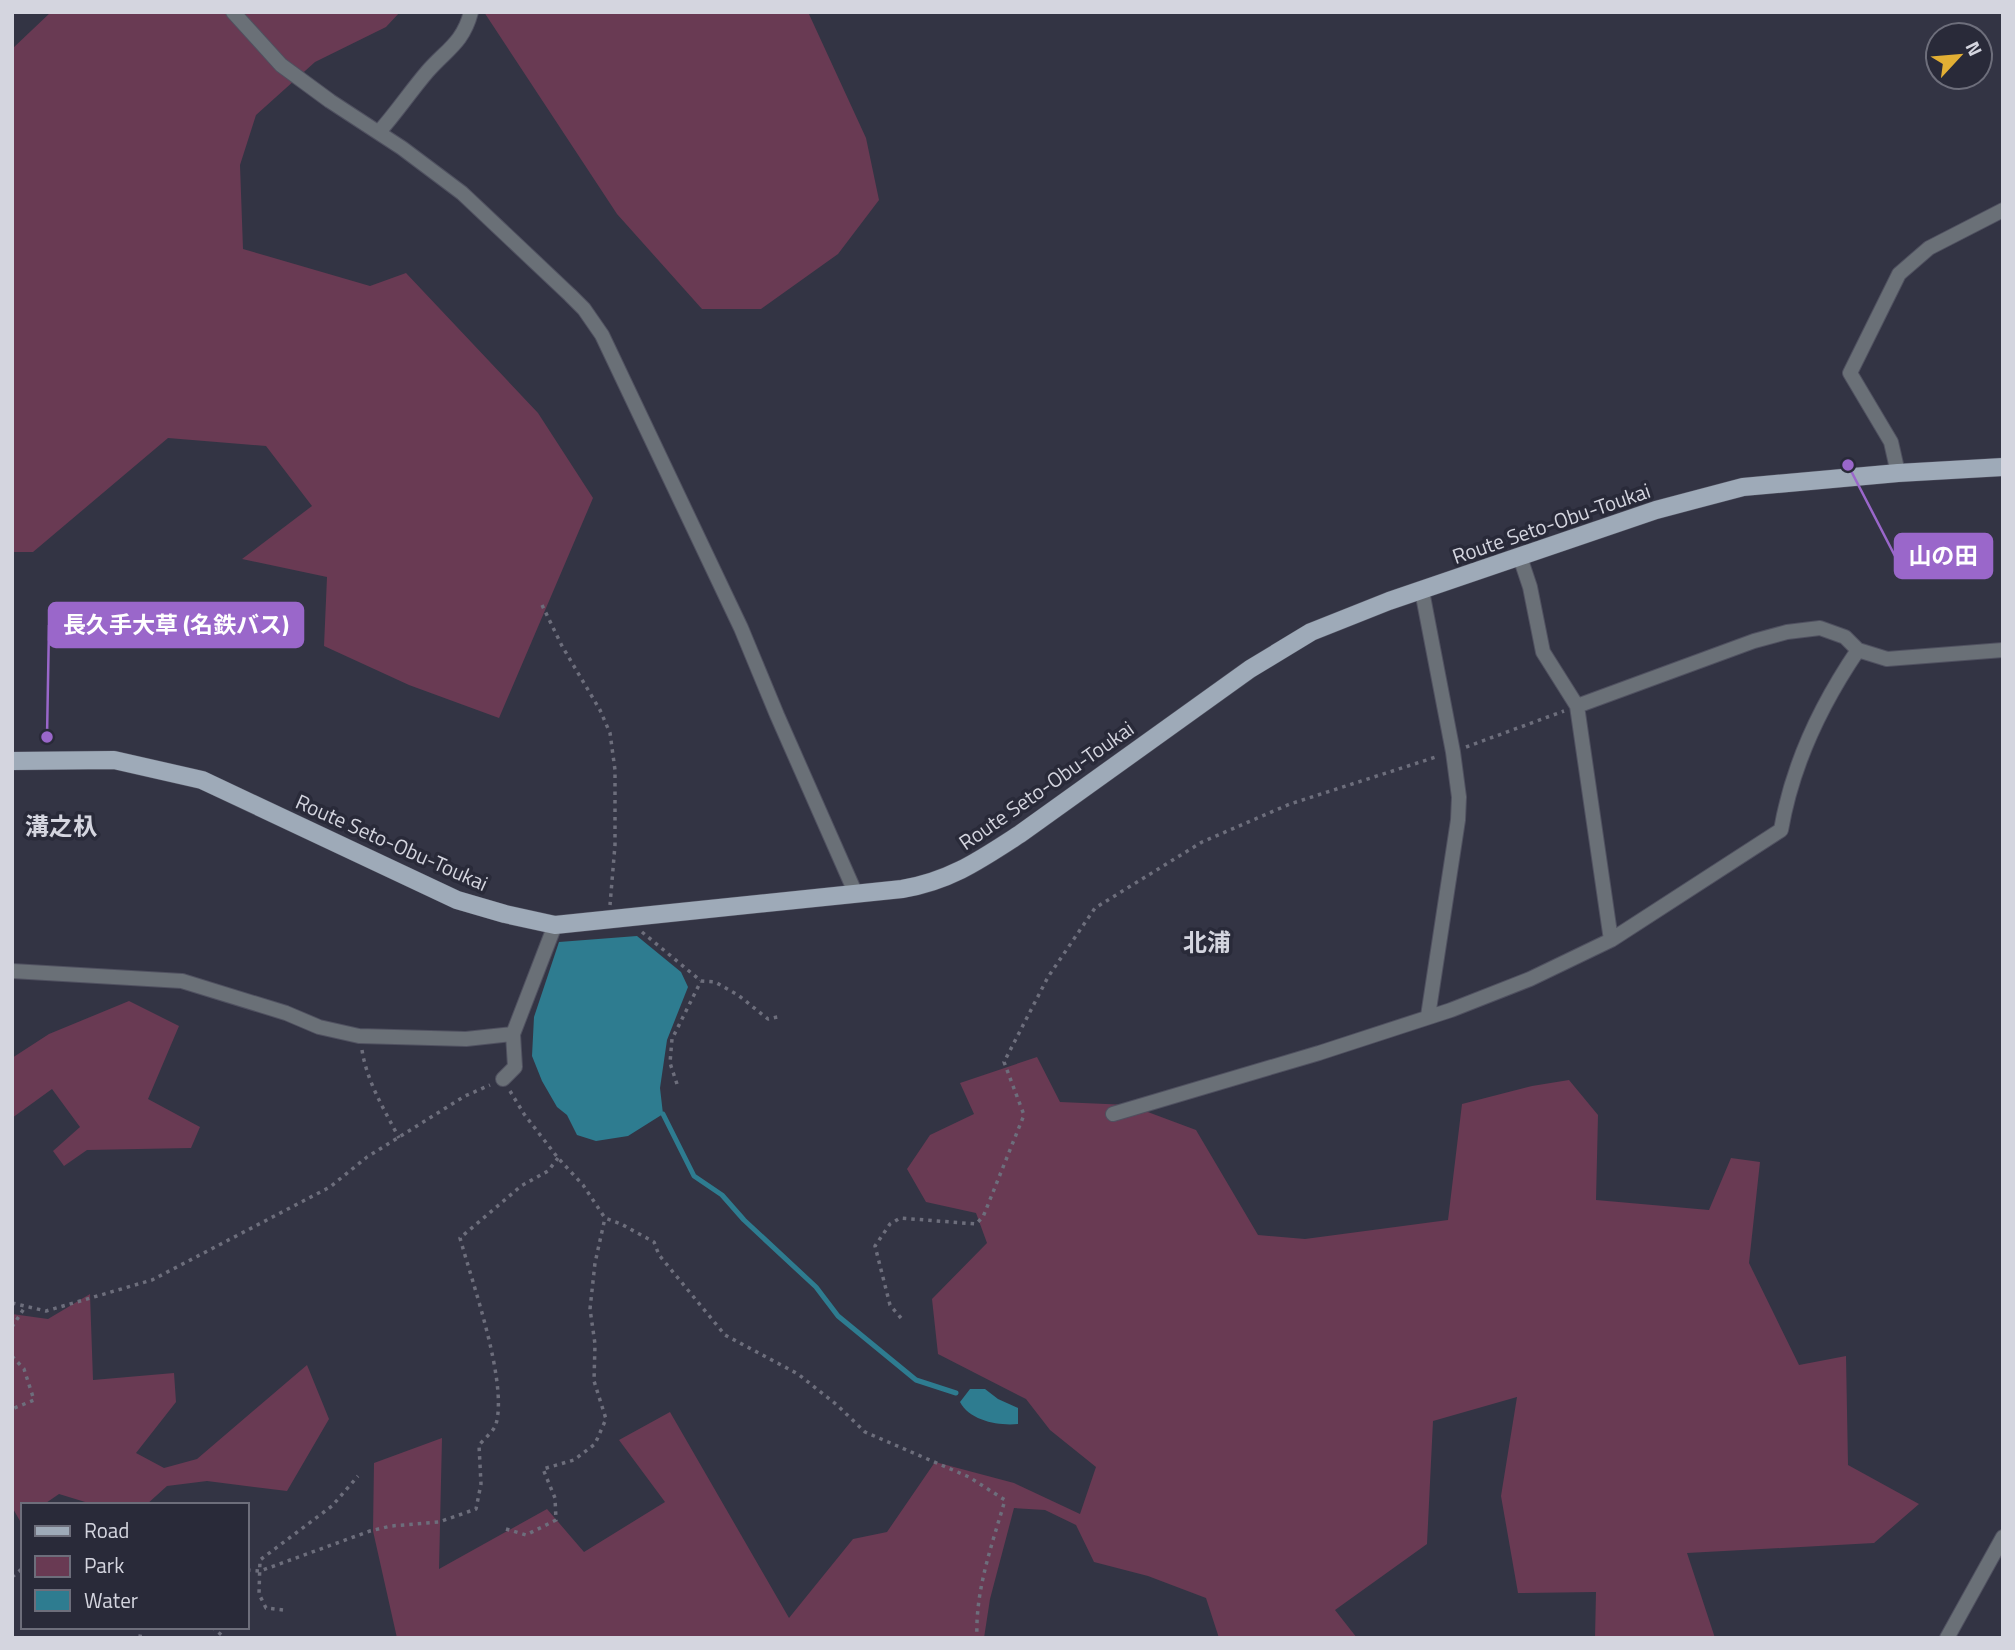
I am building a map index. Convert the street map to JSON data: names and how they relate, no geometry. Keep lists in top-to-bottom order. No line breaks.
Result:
{"streets":{"main road":["Route Seto-Obu-Toukai"]},"districts":["溝之杁","北浦"],"places":["山の田","長久手大草 (名鉄バス)"],"legend":["Road","Park","Water"],"north":"top right"}
